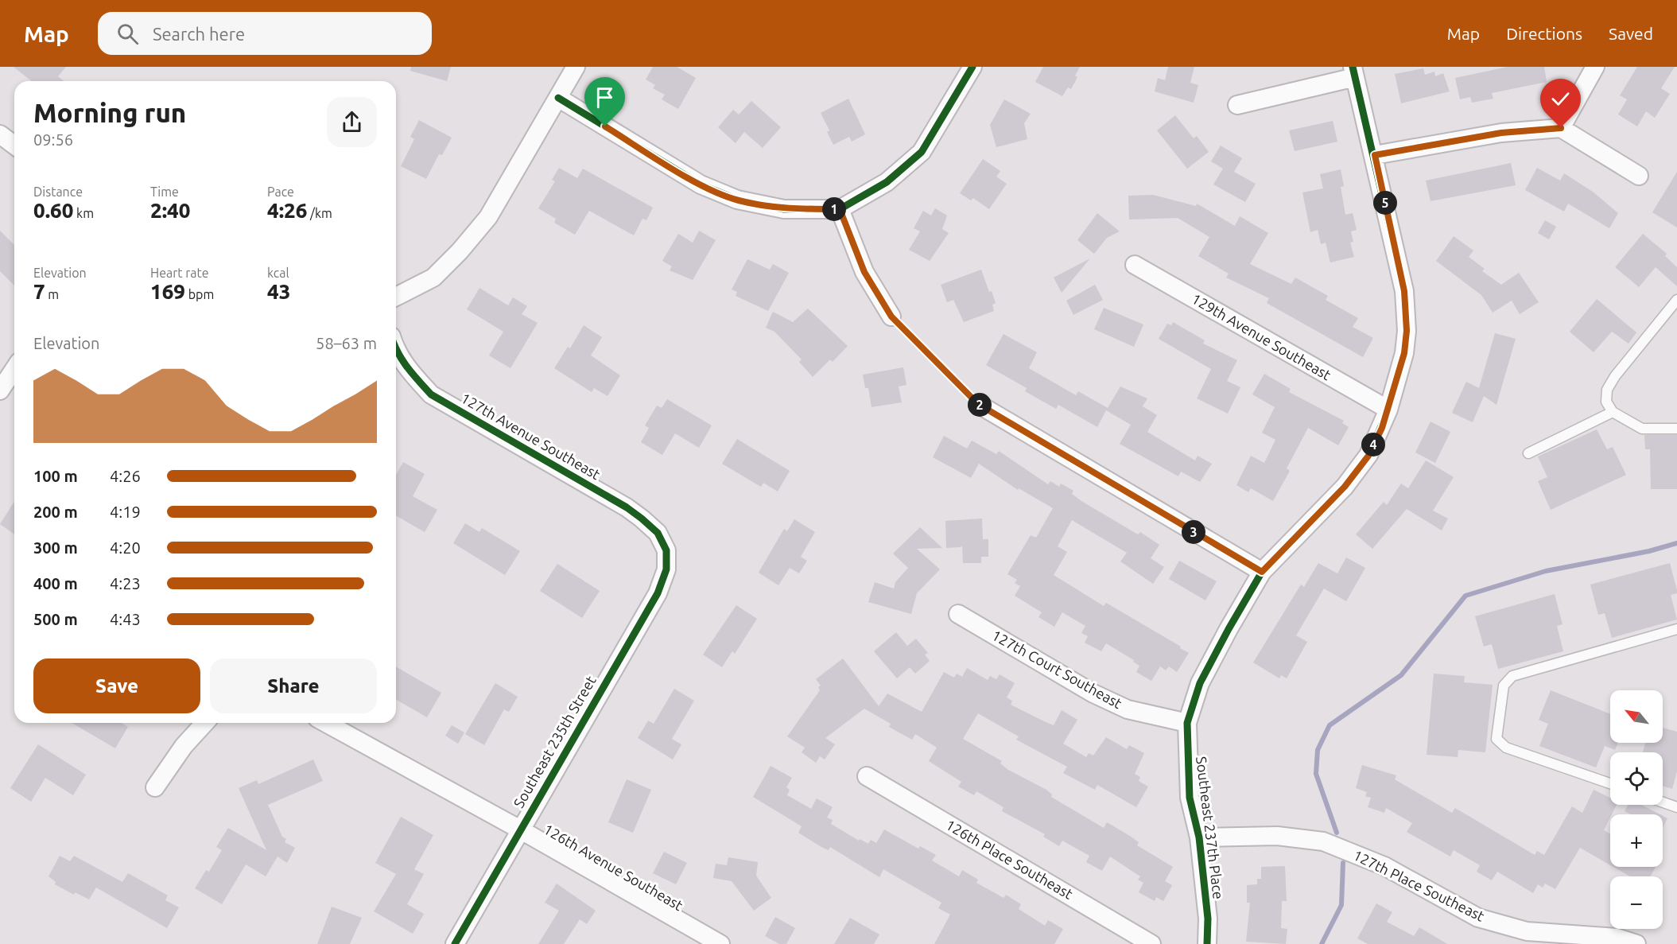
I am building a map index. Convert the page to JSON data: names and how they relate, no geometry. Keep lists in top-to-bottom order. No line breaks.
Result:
{"streets":{"street":["129th Avenue Southeast","127th Avenue Southeast","127th Court Southeast","Southeast 235th Street","Southeast 237th Place","126th Place Southeast","126th Avenue Southeast","127th Place Southeast"]},"crossings":[["129th Avenue Southeast","Southeast 237th Place"],["127th Avenue Southeast","Southeast 235th Street"],["127th Court Southeast","Southeast 237th Place"],["Southeast 235th Street","126th Avenue Southeast"],["Southeast 237th Place","127th Place Southeast"]],"north":"top left","page":{"header":"Map","search":"Search here","nav":["Map","Directions","Saved"],"heading":["Morning run","09:56"],"stats":[["Distance","0.60 km"],["Time","2:40"],["Pace","4:26 /km"],["Elevation","7 m"],["Heart rate","169 bpm"],["kcal","43"]],"pins":["5","1","2","4","3"],"chart":["Elevation","58–63 m"],"list":[{"name":"100 m","note":"4:26"},{"name":"200 m","note":"4:19"},{"name":"300 m","note":"4:20"},{"name":"400 m","note":"4:23"},{"name":"500 m","note":"4:43"}],"buttons":["Save","Share"],"map_buttons":["+","−"]}}
